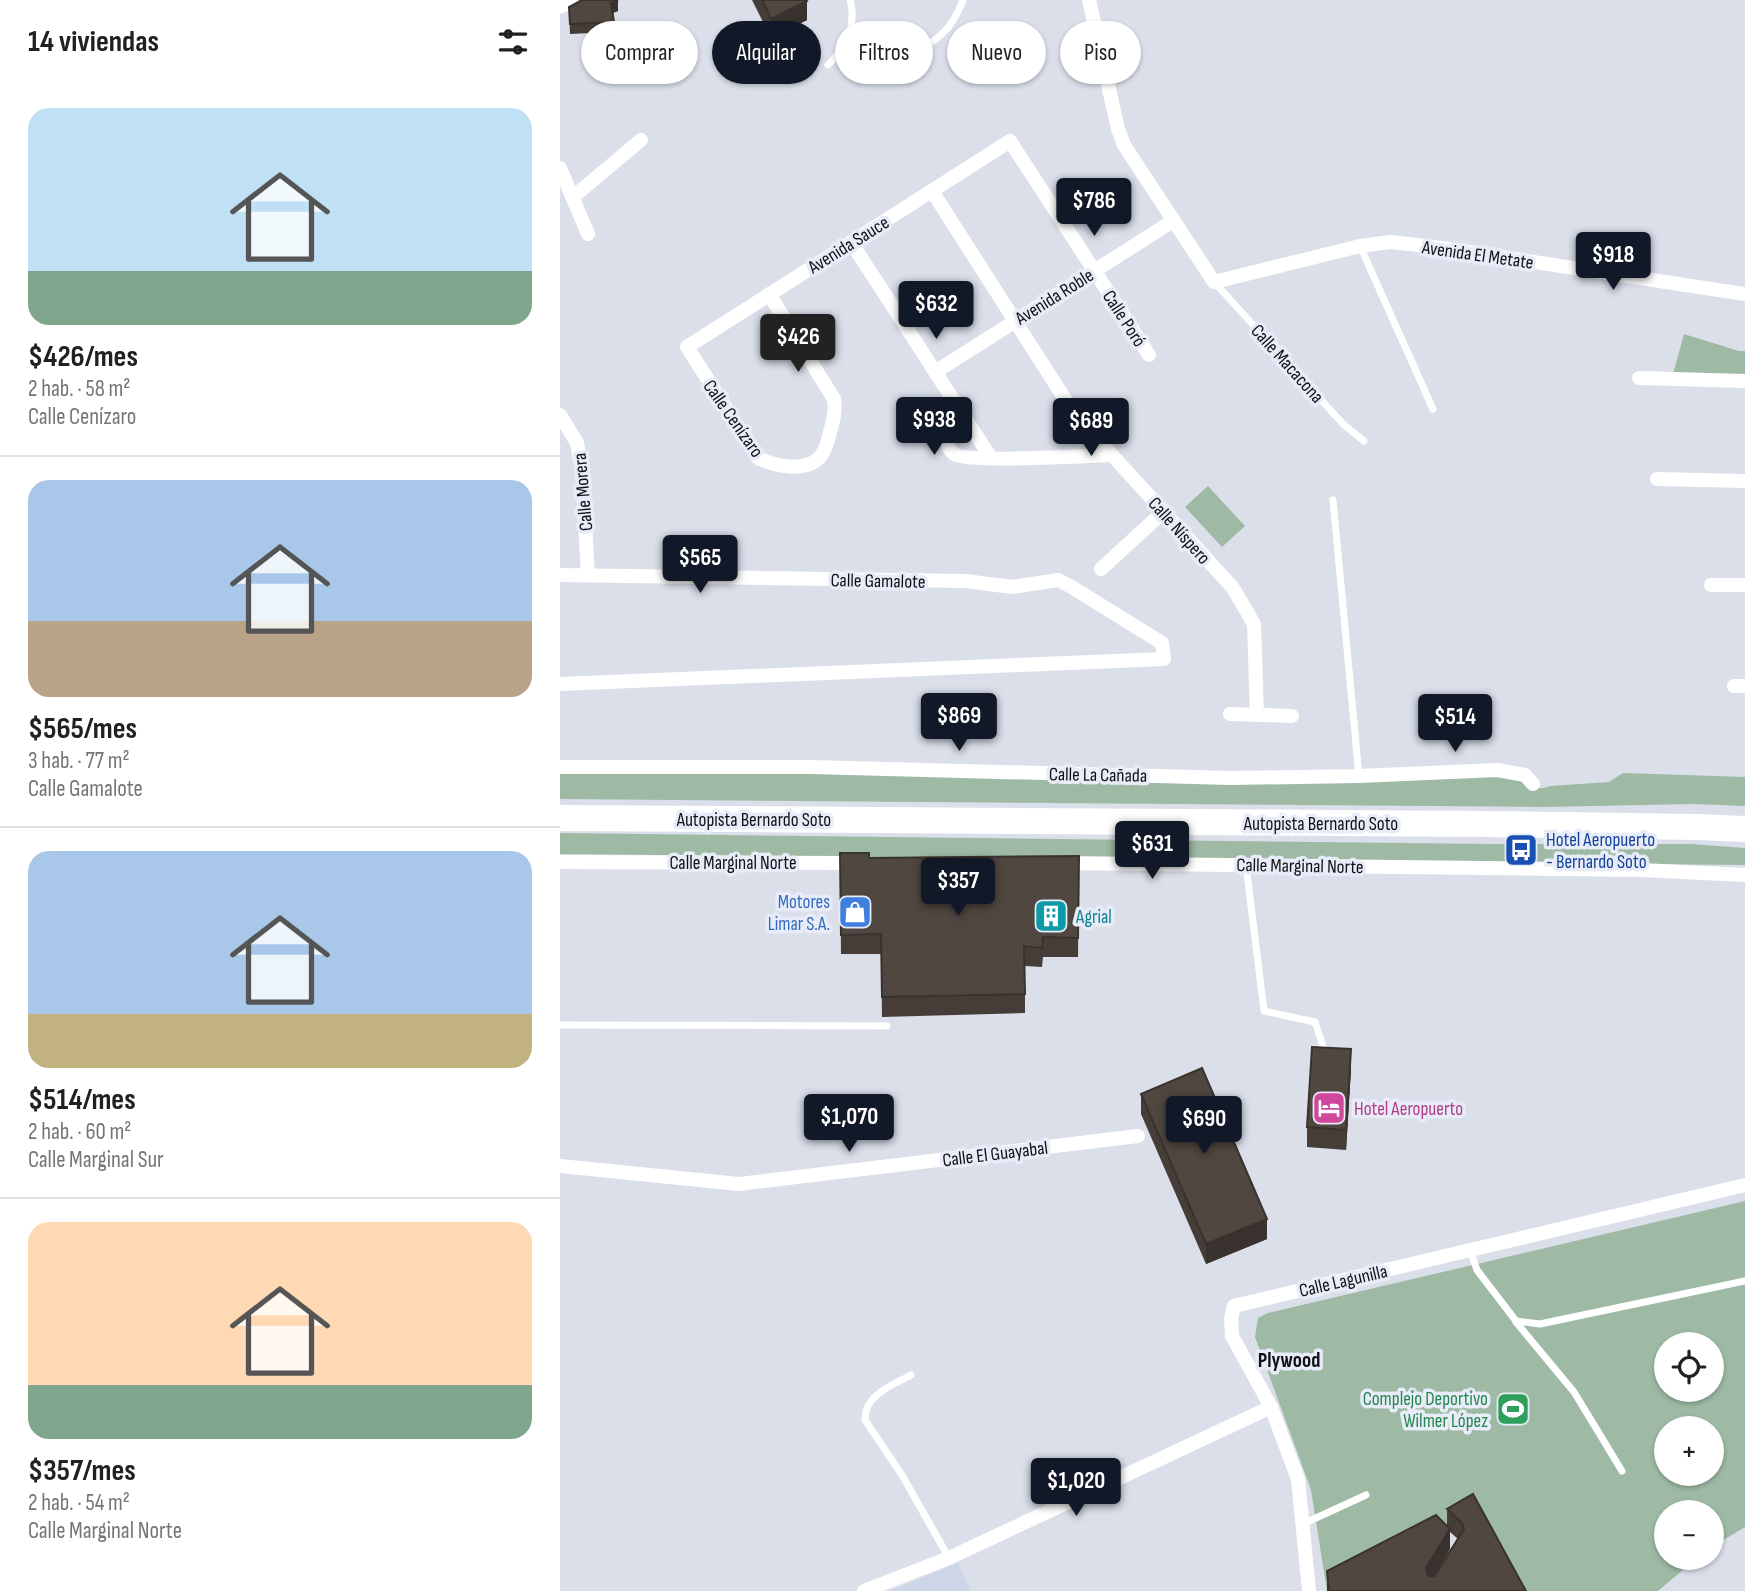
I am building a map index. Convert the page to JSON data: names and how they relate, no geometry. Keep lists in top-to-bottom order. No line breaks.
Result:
{"streets":{"highway":["Autopista Bernardo Soto"],"street":["Avenida Sauce","Avenida El Metate","Avenida Roble","Calle Poró","Calle Cenízaro","Calle Morera","Calle Níspero","Calle Gamalote","Calle La Cañada","Calle Marginal Norte","Calle El Guayabal","Calle Lagunilla"],"lane":["Calle Macacona"]},"crossings":[["Avenida Sauce","Calle Poró"],["Avenida Sauce","Calle Cenízaro"],["Avenida Sauce","Calle Níspero"],["Avenida El Metate","Calle Macacona"],["Avenida Roble","Calle Poró"],["Avenida Roble","Calle Níspero"],["Calle Morera","Calle Gamalote"]],"districts":["Plywood"],"places":{"bus stop":["Hotel Aeropuerto - Bernardo Soto"],"shop":["Motores Limar S.A."],"building":["Agrial"],"hotel":["Hotel Aeropuerto"],"sports":["Complejo Deportivo Wilmer López"]},"page":{"heading":"14 viviendas","chip":["Comprar","Alquilar","Filtros","Nuevo","Piso"],"list":[{"name":"$426/mes","note":"2 hab. · 58 m² · Calle Cenízaro"},{"name":"$565/mes","note":"3 hab. · 77 m² · Calle Gamalote"},{"name":"$514/mes","note":"2 hab. · 60 m² · Calle Marginal Sur"},{"name":"$357/mes","note":"2 hab. · 54 m² · Calle Marginal Norte"}],"price":["$786","$918","$632","$426","$938","$689","$565","$869","$514","$631","$357","$1,070","$690","$1,020"],"map_buttons":["+","−"]}}
